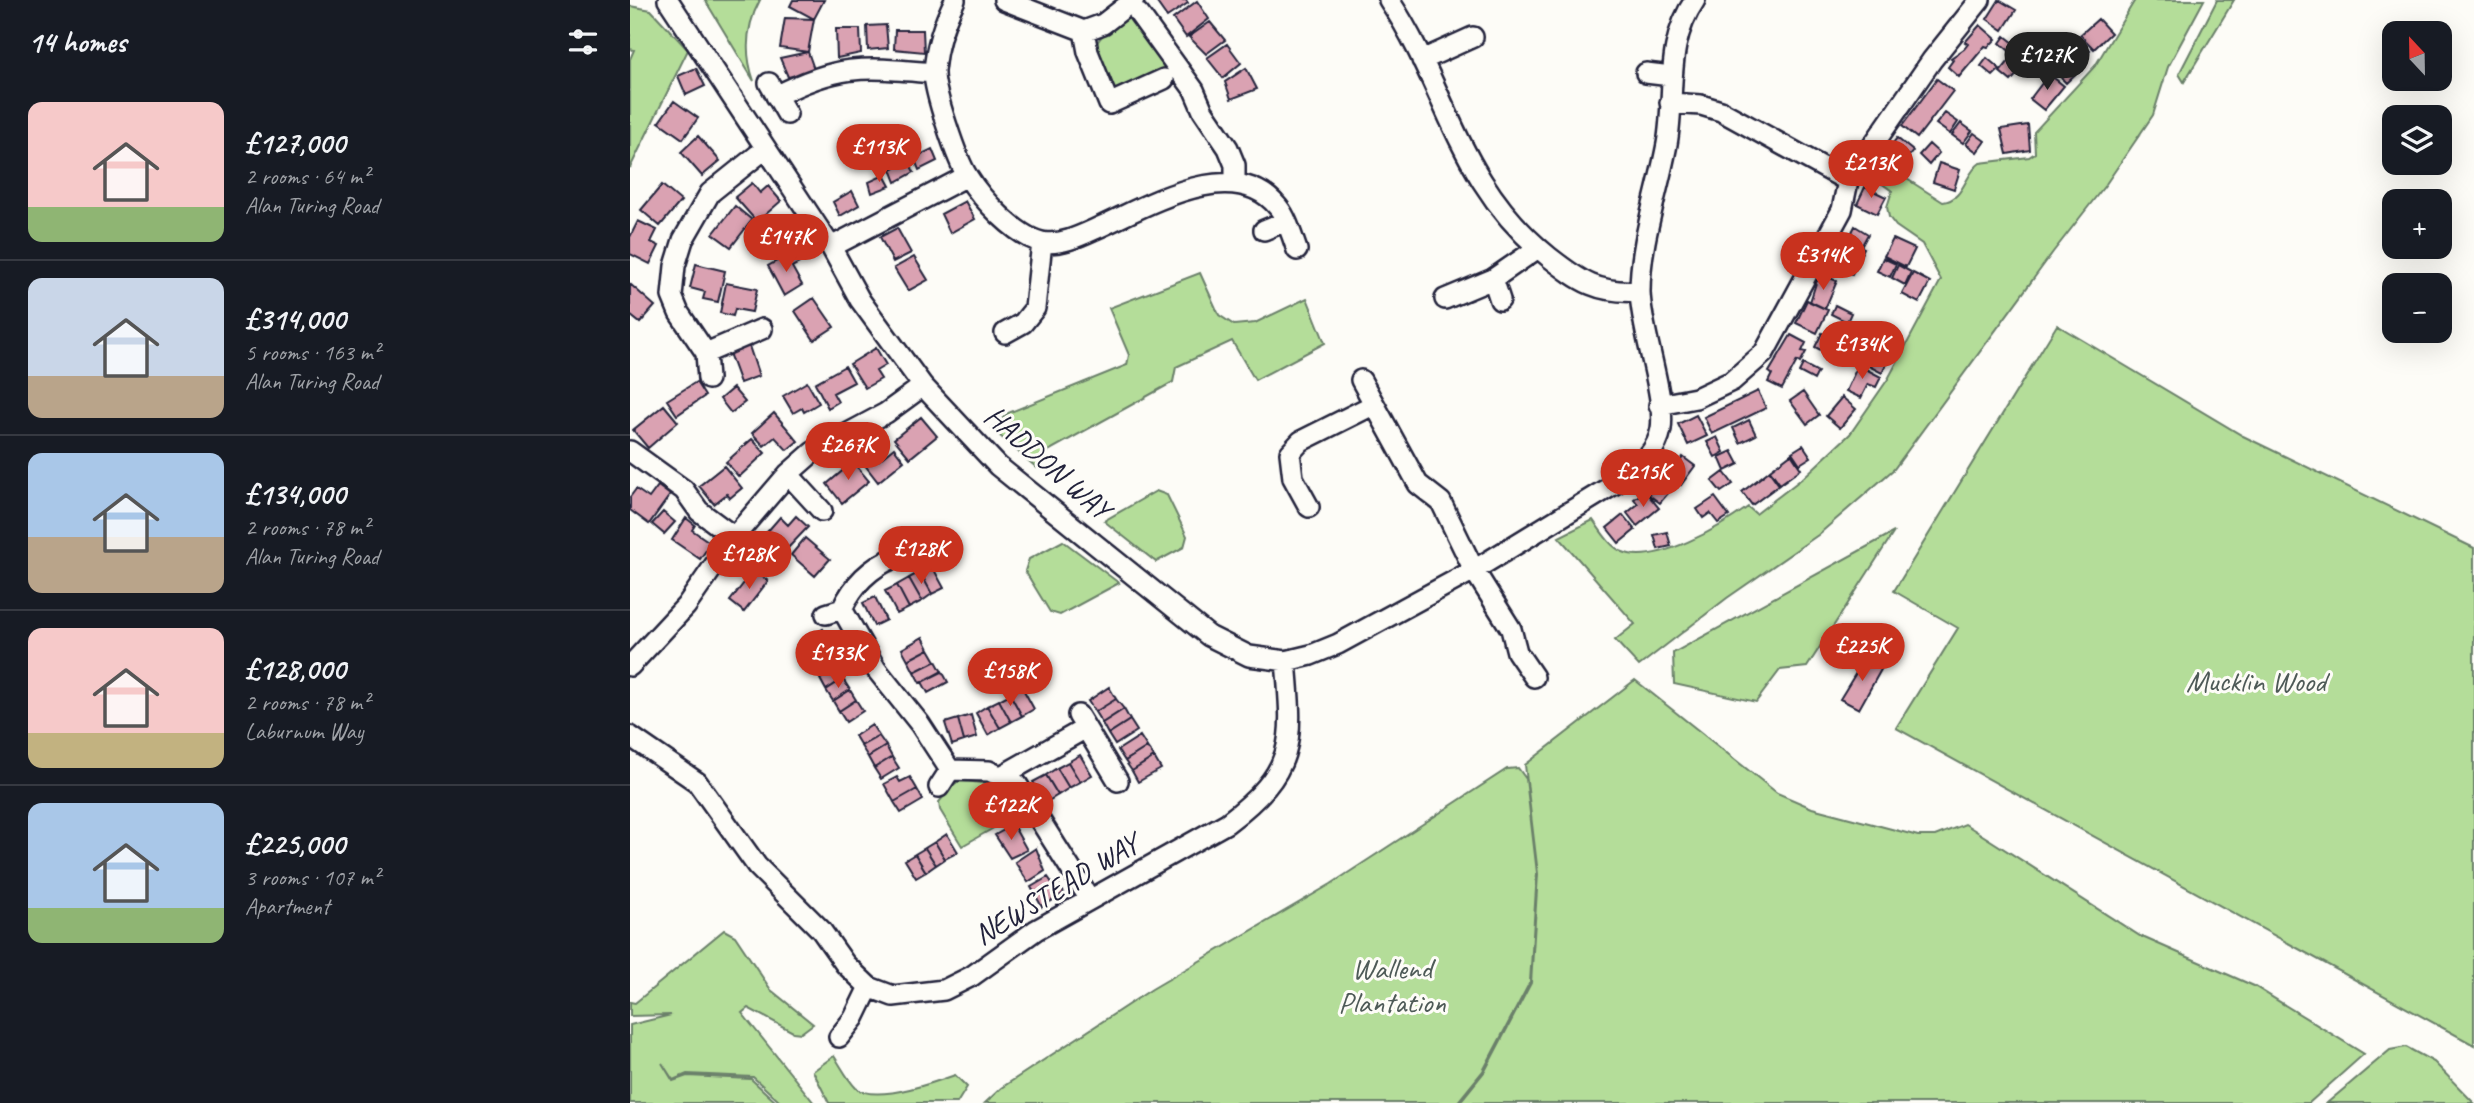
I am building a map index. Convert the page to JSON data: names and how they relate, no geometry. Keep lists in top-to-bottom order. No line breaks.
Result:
{"streets":{"street":["HADDON WAY","NEWSTEAD WAY"]},"crossings":[["HADDON WAY","NEWSTEAD WAY"]],"parks":["Mucklin Wood","Wallend Plantation"],"north":"top","page":{"heading":"14 homes","map_buttons":["+","−"],"price":["£127K","£113K","£213K","£147K","£314K","£134K","£267K","£215K","£128K","£128K","£225K","£133K","£158K","£122K"],"list":[{"name":"£127,000","note":"2 rooms · 64 m² · Alan Turing Road"},{"name":"£314,000","note":"5 rooms · 163 m² · Alan Turing Road"},{"name":"£134,000","note":"2 rooms · 78 m² · Alan Turing Road"},{"name":"£128,000","note":"2 rooms · 78 m² · Laburnum Way"},{"name":"£225,000","note":"3 rooms · 107 m² · Apartment"}]}}
